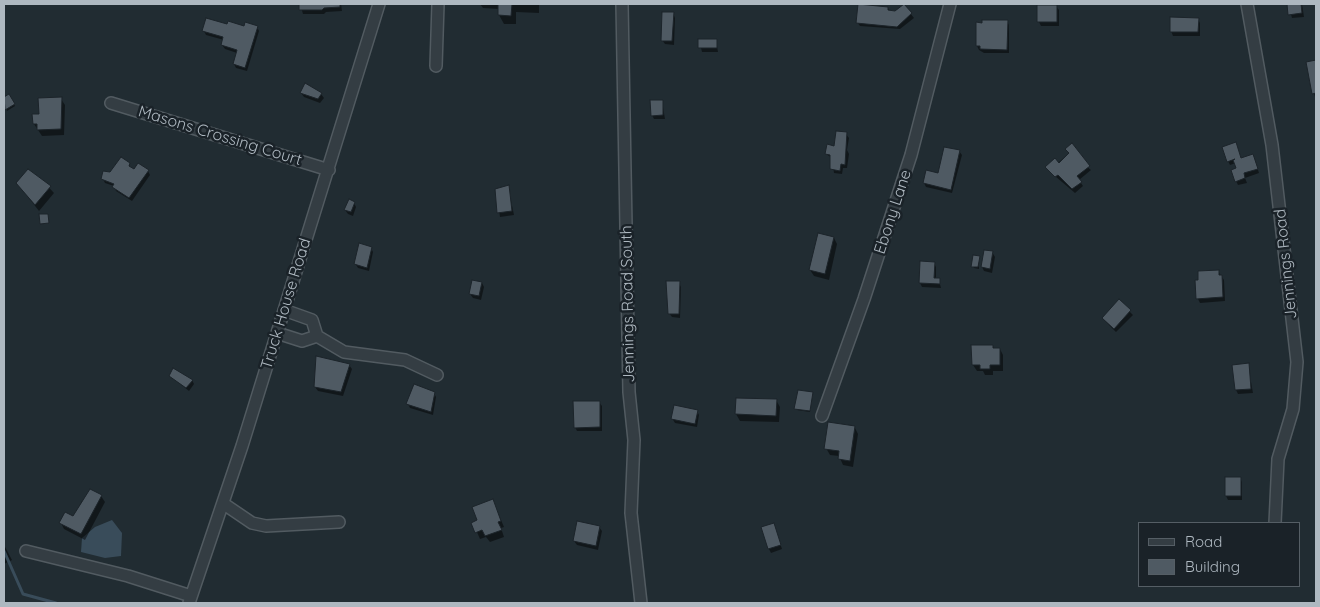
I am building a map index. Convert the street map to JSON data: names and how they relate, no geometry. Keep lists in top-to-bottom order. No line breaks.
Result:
{"streets":{"street":["Masons Crossing Court","Ebony Lane","Jennings Road","Truck House Road","Jennings Road South"]},"crossings":[["Masons Crossing Court","Truck House Road"]],"legend":["Road","Building"]}
